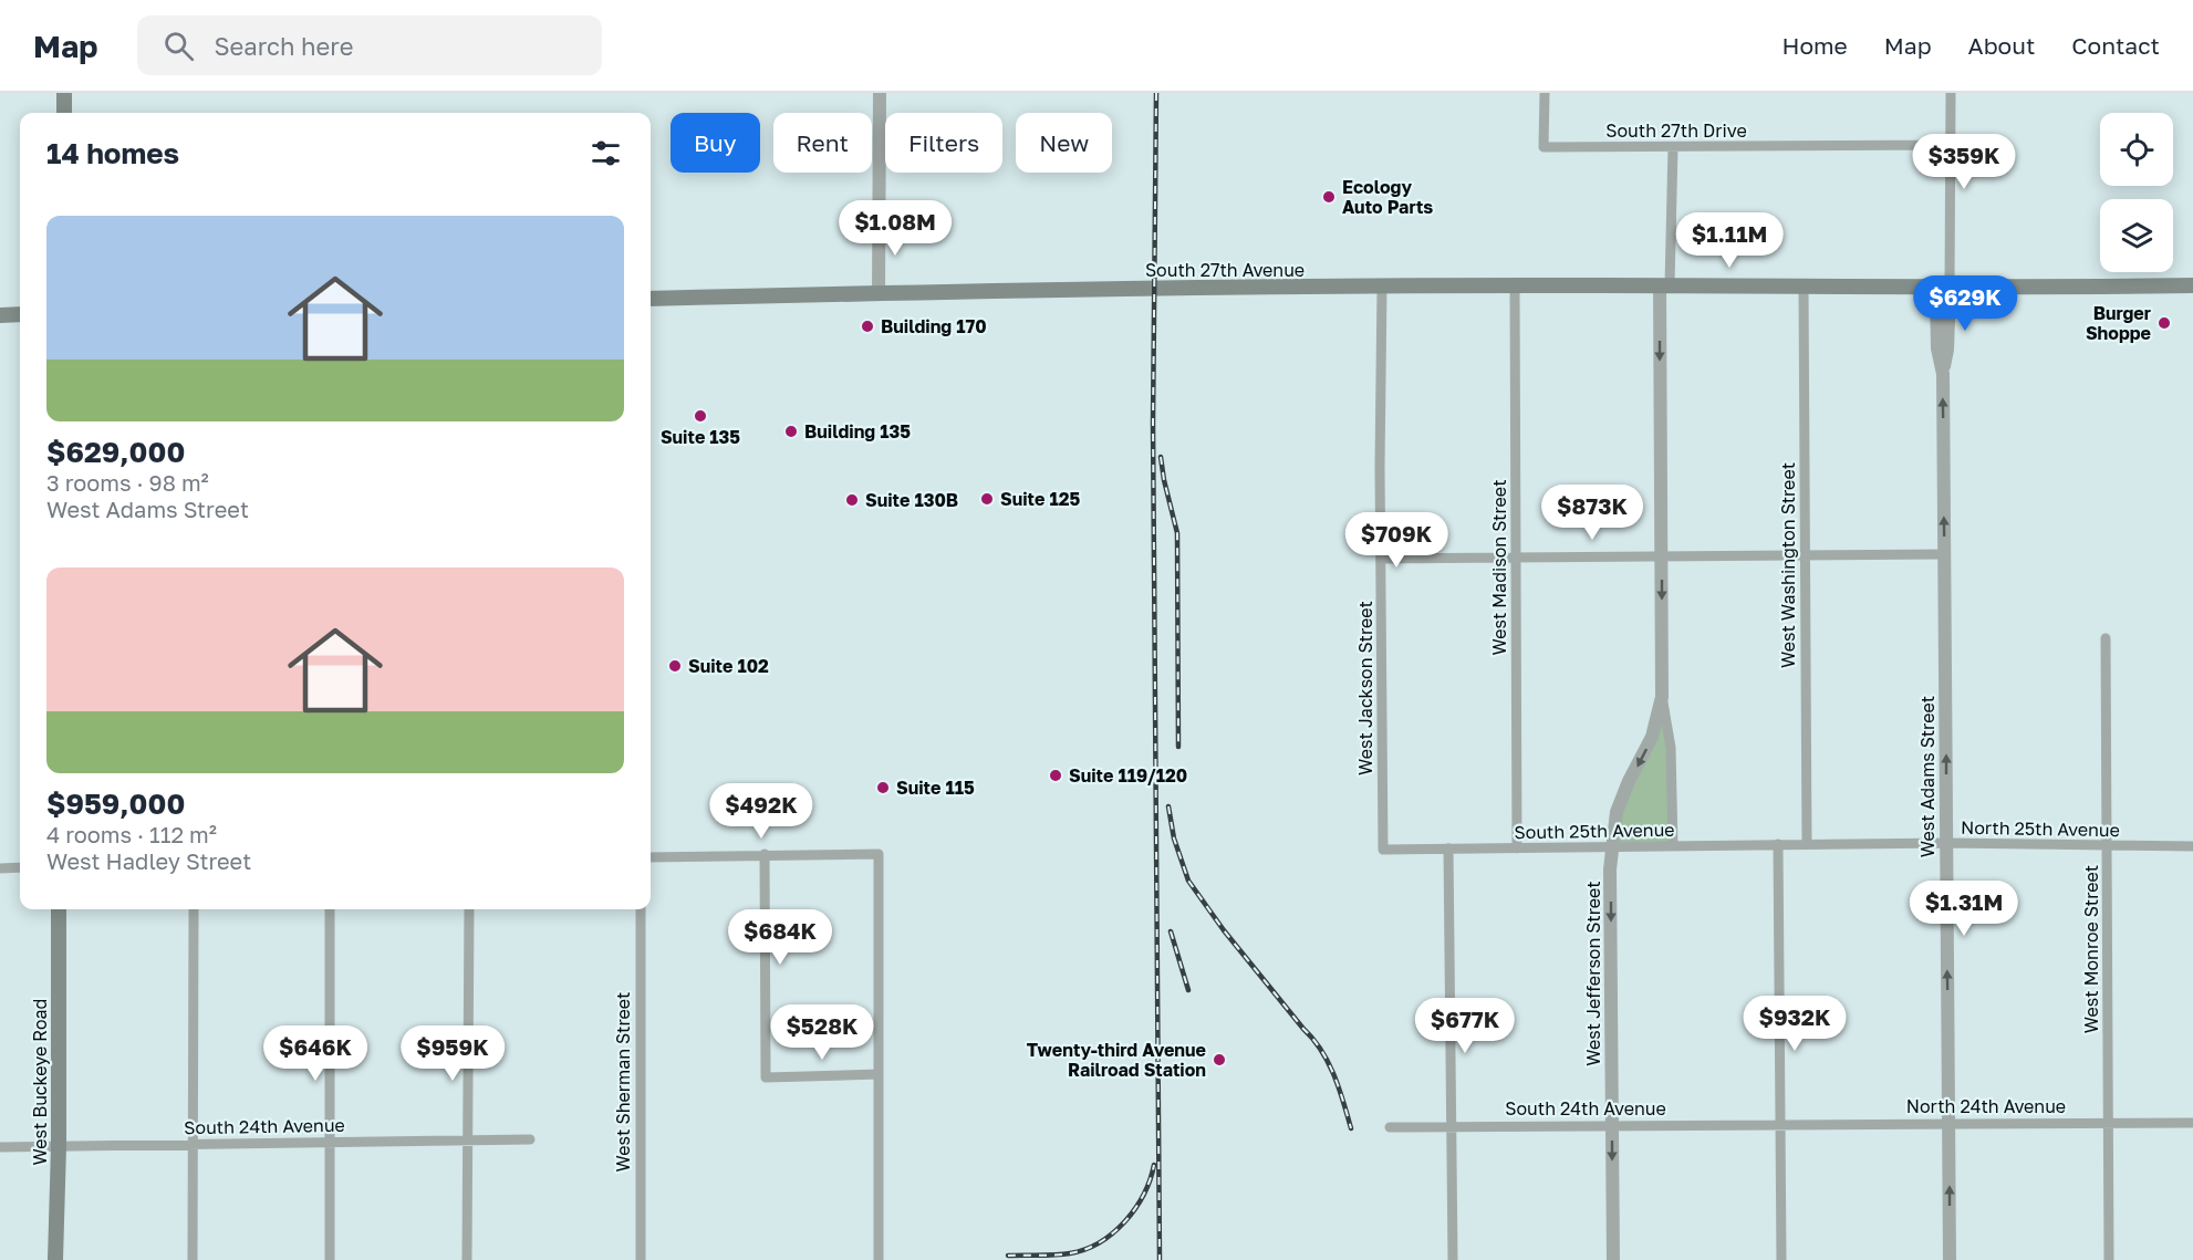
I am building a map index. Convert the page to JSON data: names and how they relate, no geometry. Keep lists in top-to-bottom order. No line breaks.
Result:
{"streets":{"main road":["South 27th Avenue","West Buckeye Road"],"street":["South 27th Drive","West Washington Street","West Madison Street","West Jackson Street","West Adams Street","North 25th Avenue","South 25th Avenue","West Monroe Street","West Jefferson Street","West Sherman Street","North 24th Avenue","South 24th Avenue"]},"crossings":[["South 27th Drive","West Adams Street"],["South 27th Drive","West Jefferson Street"],["South 27th Avenue","West Washington Street"],["South 27th Avenue","West Madison Street"],["South 27th Avenue","West Jackson Street"],["South 27th Avenue","West Adams Street"],["South 27th Avenue","West Jefferson Street"],["West Washington Street","North 25th Avenue"],["West Washington Street","South 25th Avenue"],["West Madison Street","South 25th Avenue"],["West Jackson Street","South 25th Avenue"],["West Adams Street","North 25th Avenue"],["West Adams Street","North 24th Avenue"],["North 25th Avenue","South 25th Avenue"],["North 25th Avenue","West Monroe Street"],["South 25th Avenue","West Jefferson Street"],["West Monroe Street","North 24th Avenue"],["West Jefferson Street","South 24th Avenue"],["West Buckeye Road","South 24th Avenue"],["North 24th Avenue","South 24th Avenue"]],"one_way":["West Adams Street","West Jefferson Street"],"places":["Ecology Auto Parts","Burger Shoppe","Building 170","Suite 135","Building 135","Suite 125","Suite 130B","Suite 102","Suite 119/120","Suite 115","Twenty-third Avenue Railroad Station"],"page":{"header":"Map","search":"Search here","nav":["Home","Map","About","Contact"],"chip":["Buy","Rent","Filters","New"],"heading":"14 homes","price":["$359K","$1.08M","$1.11M","$629K","$873K","$709K","$492K","$1.31M","$684K","$932K","$677K","$528K","$646K","$959K"],"list":[{"name":"$629,000","note":"3 rooms · 98 m² · West Adams Street"},{"name":"$959,000","note":"4 rooms · 112 m² · West Hadley Street"}]}}
